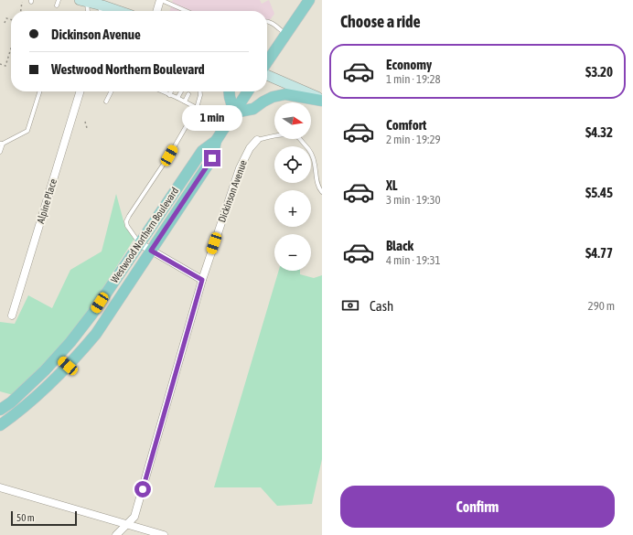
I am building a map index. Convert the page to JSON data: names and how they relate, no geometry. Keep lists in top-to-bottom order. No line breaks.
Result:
{"streets":{"main road":["Westwood Northern Boulevard"],"street":["Dickinson Avenue","Alpine Place"]},"scale_bar":"50 m","north":"right","page":{"heading":"Choose a ride","banner":["Dickinson Avenue","Westwood Northern Boulevard"],"list":[{"name":"Economy","note":"1 min · 19:28","value":"$3.20"},{"name":"Comfort","note":"2 min · 19:29","value":"$4.32"},{"name":"XL","note":"3 min · 19:30","value":"$5.45"},{"name":"Black","note":"4 min · 19:31","value":"$4.77"}],"map_buttons":["+","−"],"bubble":"1 min","pay":["Cash","290 m"],"buttons":"Confirm","scale":"50 m"}}
